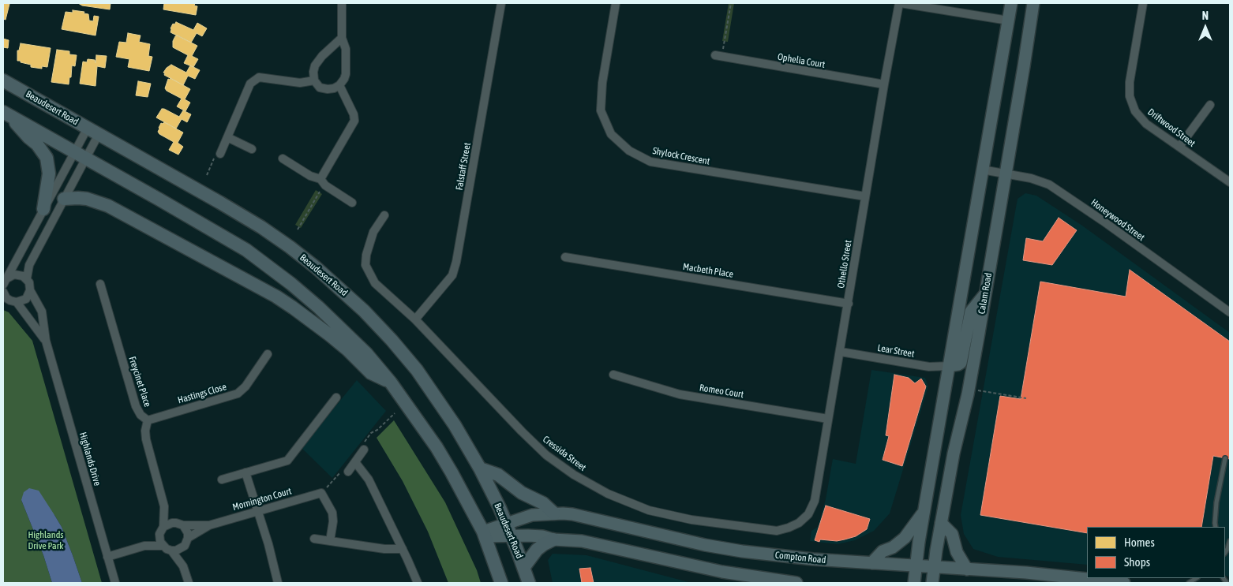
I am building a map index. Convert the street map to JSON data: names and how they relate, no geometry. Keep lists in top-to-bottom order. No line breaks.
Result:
{"streets":{"highway":["Beaudesert Road"],"main road":["Calam Road","Compton Road"],"street":["Ophelia Court","Driftwood Street","Shylock Crescent","Falstaff Street","Honeywood Street","Othello Street","Macbeth Place","Lear Street","Freycinet Place","Romeo Court","Hastings Close","Cressida Street","Highlands Drive","Mornington Court"]},"crossings":[["Ophelia Court","Othello Street"],["Beaudesert Road","Compton Road"],["Shylock Crescent","Othello Street"],["Falstaff Street","Cressida Street"],["Honeywood Street","Calam Road"],["Othello Street","Macbeth Place"],["Othello Street","Lear Street"],["Othello Street","Romeo Court"],["Othello Street","Cressida Street"],["Calam Road","Compton Road"],["Freycinet Place","Hastings Close"],["Freycinet Place","Mornington Court"]],"parks":["Highlands Drive Park"],"legend":["Homes","Shops"],"north":"top"}
